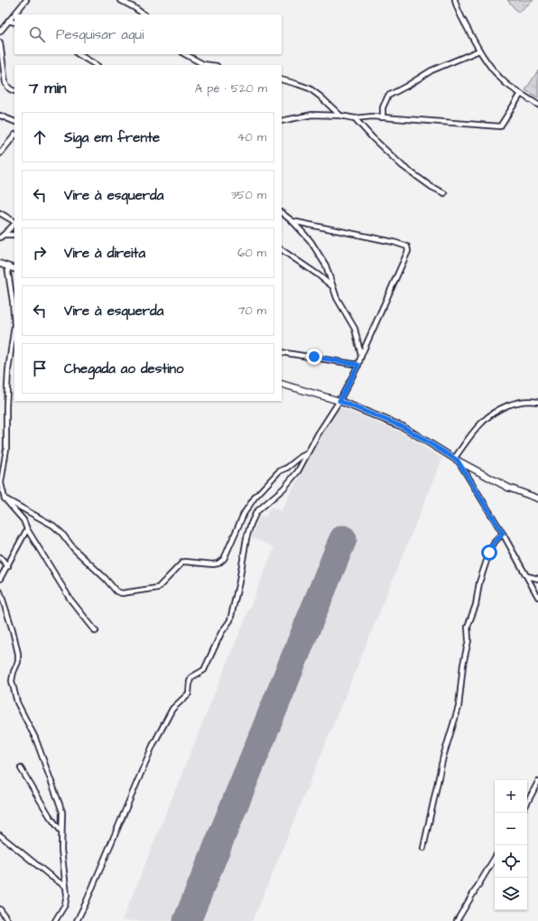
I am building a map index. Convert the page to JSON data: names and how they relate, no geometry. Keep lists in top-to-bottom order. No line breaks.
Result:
{"page":{"search":"Pesquisar aqui","heading":["7 min","A pé · 520 m"],"list":[["Siga em frente","40 m"],["Vire à esquerda","350 m"],["Vire à direita","60 m"],["Vire à esquerda","70 m"],"Chegada ao destino"],"map_buttons":["+","−"]}}
